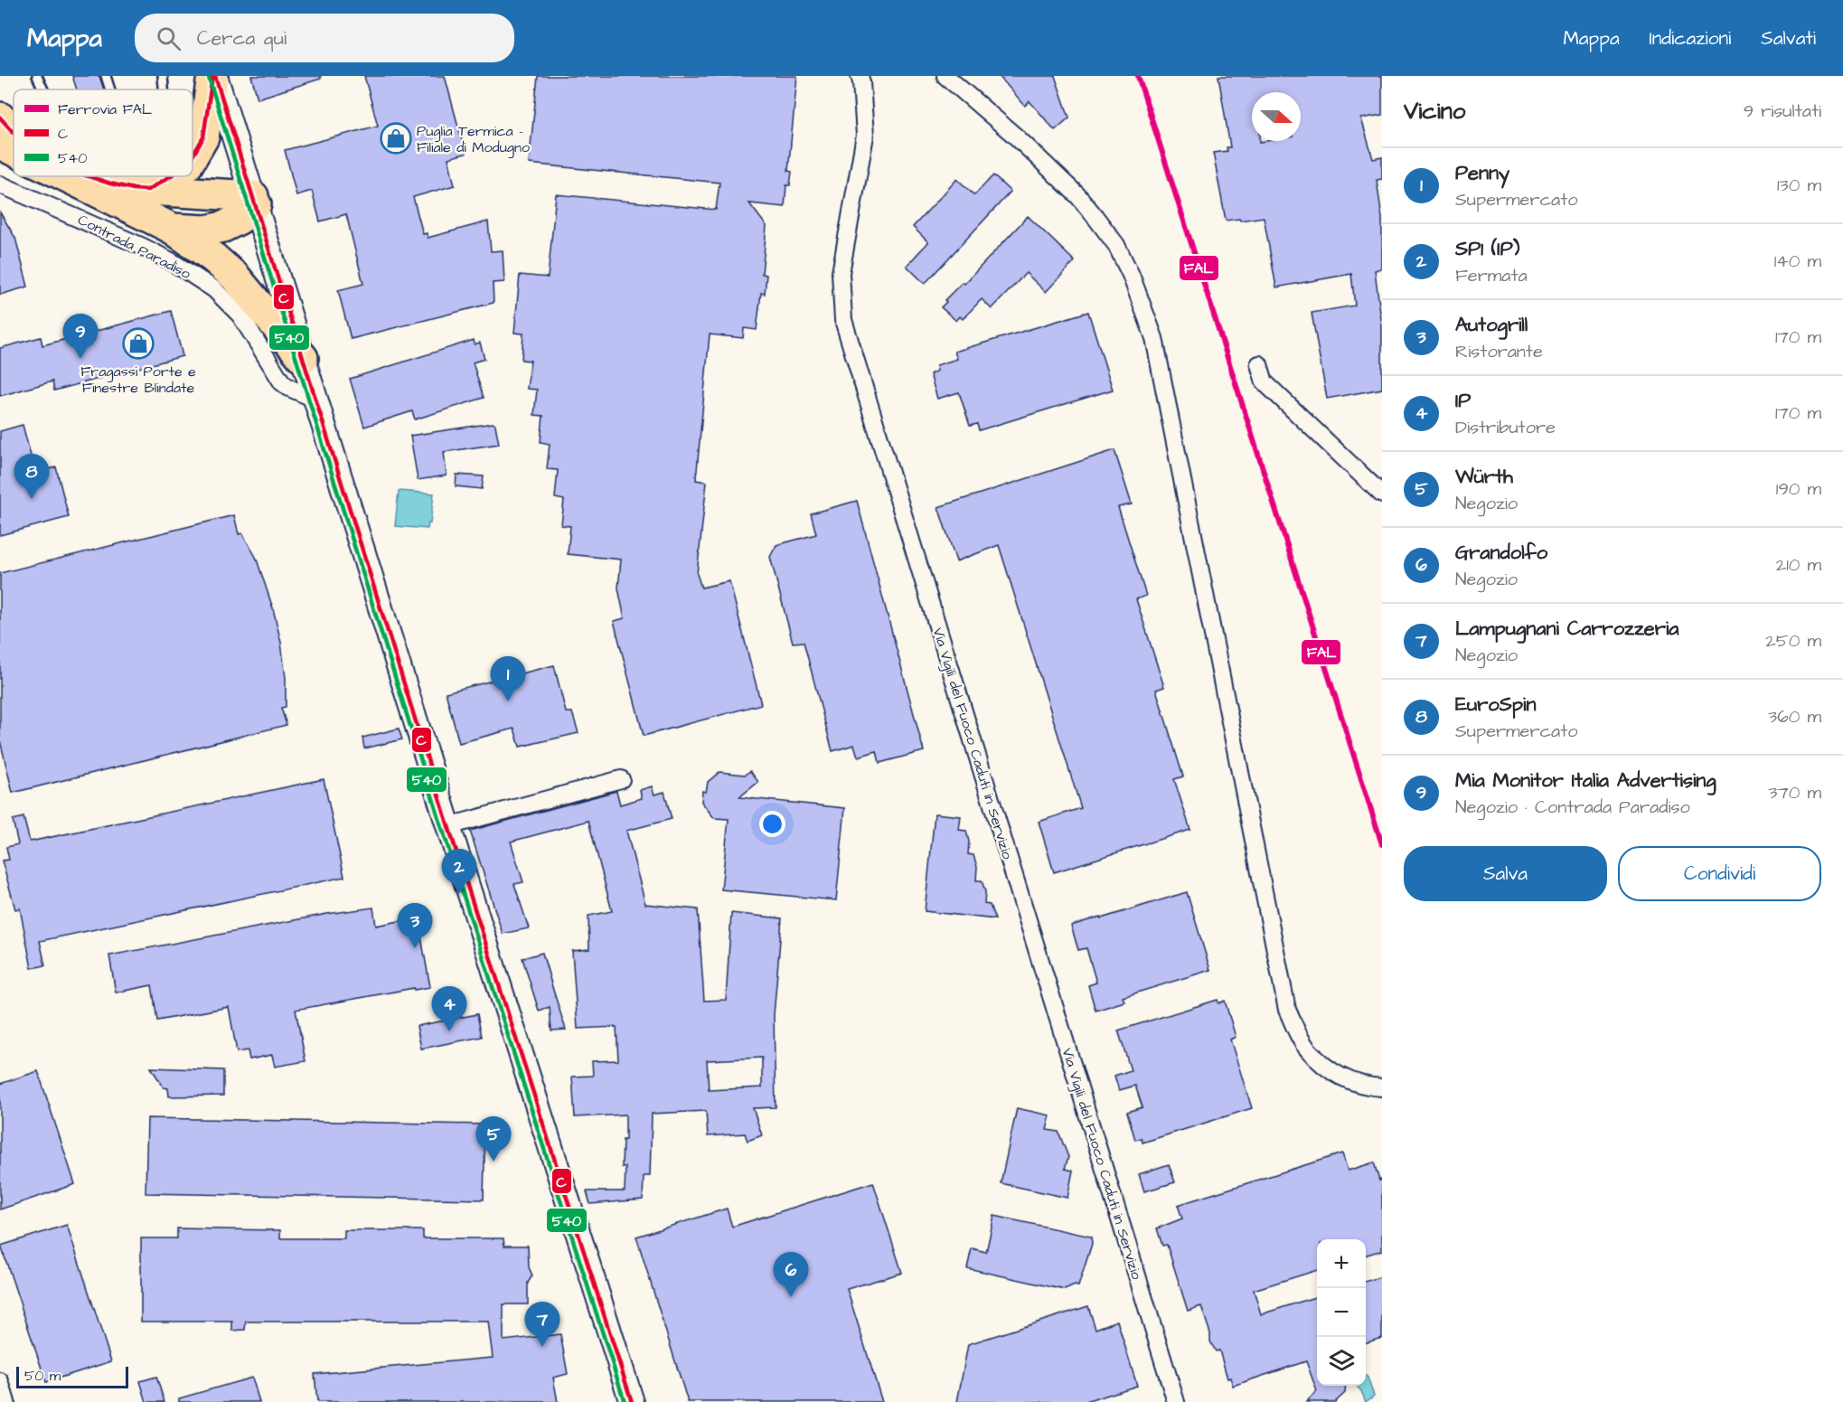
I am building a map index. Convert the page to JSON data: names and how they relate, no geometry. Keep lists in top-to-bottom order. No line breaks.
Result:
{"streets":{"street":["Contrada Paradiso","Via Vigili del Fuoco Caduti in Servizio"]},"places":{"shop":["Puglia Termica - Filiale di Modugno","Fragassi Porte e Finestre Blindate"]},"lines":["rail line FAL","transit line C","transit line 540"],"legend":["Ferrovia FAL","C","540"],"scale_bar":"50 m","north":"right","page":{"header":"Mappa","search":"Cerca qui","nav":["Mappa","Indicazioni","Salvati"],"heading":["Vicino","9 risultati"],"list":[{"mark":"1","name":"Penny","note":"Supermercato","value":"130 m"},{"mark":"2","name":"SP1 (IP)","note":"Fermata","value":"140 m"},{"mark":"3","name":"Autogrill","note":"Ristorante","value":"170 m"},{"mark":"4","name":"IP","note":"Distributore","value":"170 m"},{"mark":"5","name":"Würth","note":"Negozio","value":"190 m"},{"mark":"6","name":"Grandolfo","note":"Negozio","value":"210 m"},{"mark":"7","name":"Lampugnani Carrozzeria","note":"Negozio","value":"250 m"},{"mark":"8","name":"EuroSpin","note":"Supermercato","value":"360 m"},{"mark":"9","name":"Mia Monitor Italia Advertising","note":"Negozio · Contrada Paradiso","value":"370 m"}],"pins":["9","8","1","2","3","4","5","6","7"],"buttons":["Salva","Condividi"],"map_buttons":["+","−"],"scale":"50 m"}}
